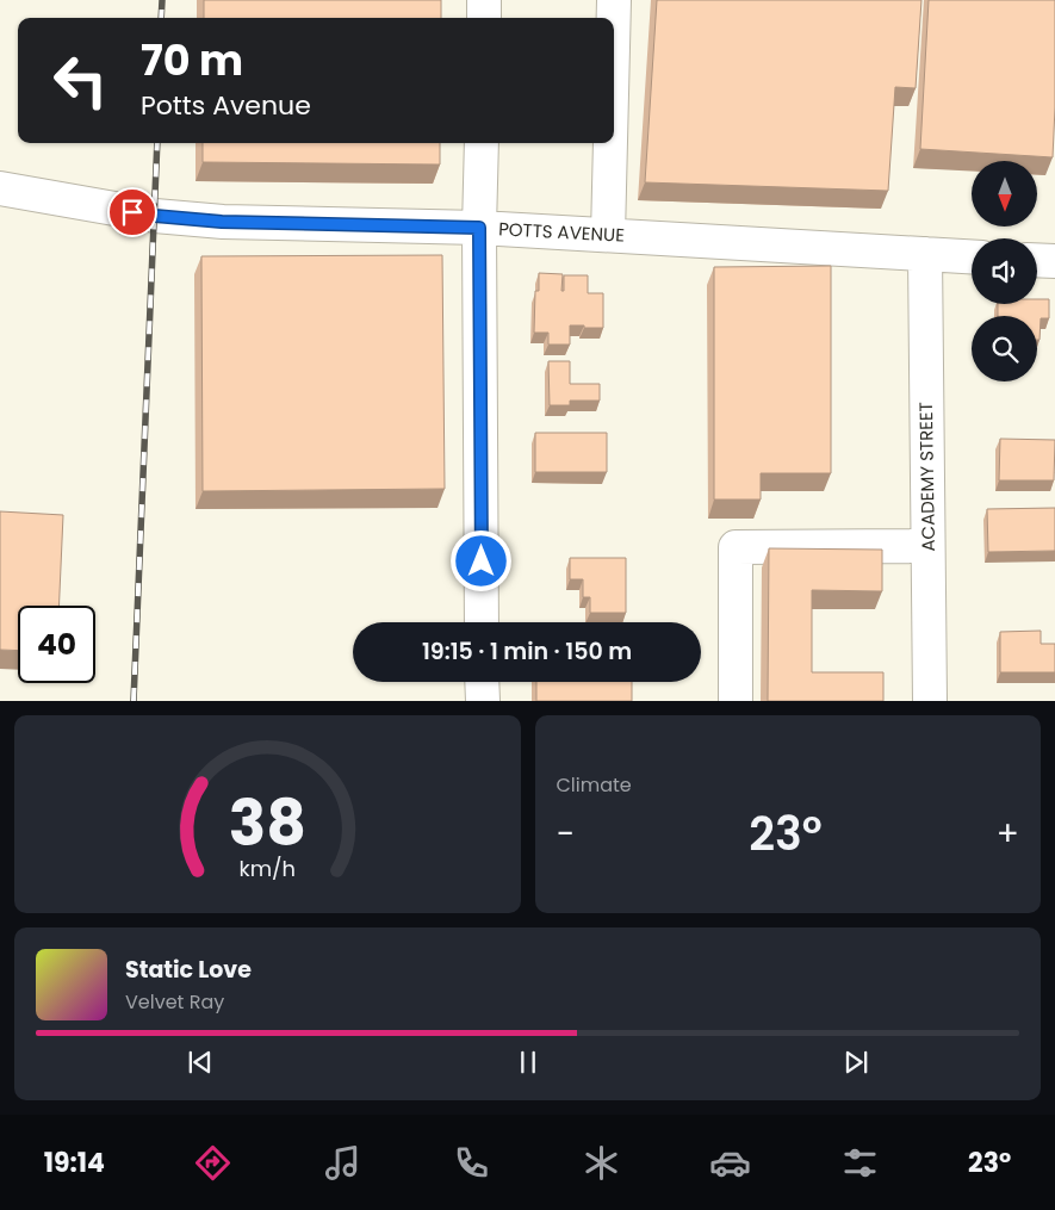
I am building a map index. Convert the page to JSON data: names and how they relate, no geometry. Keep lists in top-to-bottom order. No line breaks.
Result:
{"streets":{"street":["POTTS AVENUE","ACADEMY STREET"]},"crossings":[["POTTS AVENUE","ACADEMY STREET"]],"north":"bottom","page":{"turn":["70 m","Potts Avenue"],"limit":"40","trip":"19:15 · 1 min · 150 m","tile":"Climate","heat":["−","23°","+"],"song":["Static Love","Velvet Ray"],"tabs":["19:14","23°"],"gauge":["38","km/h"]}}
